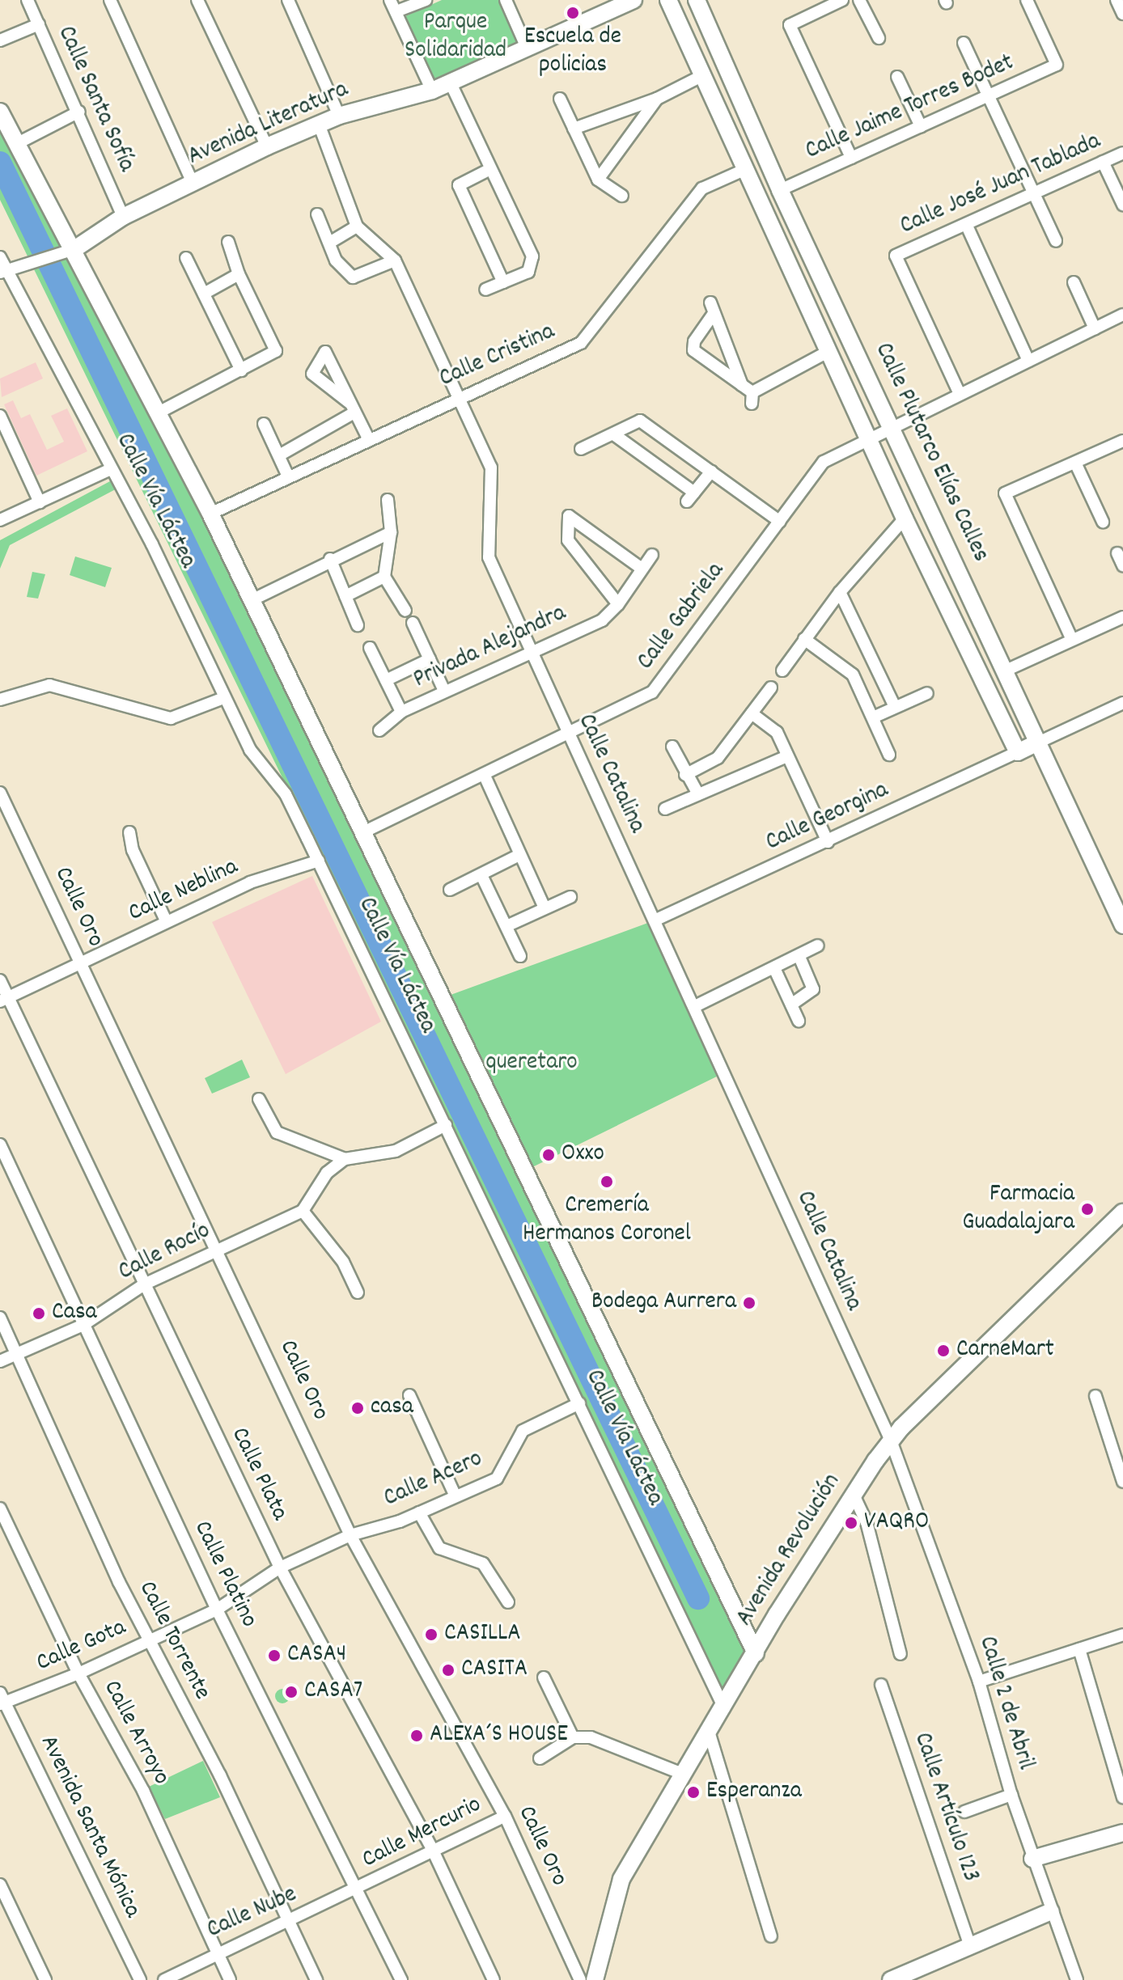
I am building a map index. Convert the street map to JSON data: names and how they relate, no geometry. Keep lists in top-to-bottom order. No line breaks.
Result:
{"streets":{"street":["Calle Santa Sofía","Calle Jaime Torres Bodet","Avenida Literatura","Calle José Juan Tablada","Calle Cristina","Calle Plutarco Elías Calles","Calle Vía Láctea","Calle Gabriela","Privada Alejandra","Calle Catalina","Calle Georgina","Calle Neblina","Calle Oro","Calle Rocío","Calle Plata","Calle Acero","Avenida Revolución","Calle Platino","Calle Torrente","Calle Gota","Calle 2 de Abril","Calle Arroyo","Calle Artículo 123","Avenida Santa Mónica","Calle Mercurio","Calle Nube"]},"crossings":[["Calle Santa Sofía","Avenida Literatura"],["Calle Jaime Torres Bodet","Calle Plutarco Elías Calles"],["Avenida Literatura","Calle Vía Láctea"],["Avenida Literatura","Calle Catalina"],["Calle José Juan Tablada","Calle Gabriela"],["Calle Cristina","Calle Plutarco Elías Calles"],["Calle Cristina","Calle Vía Láctea"],["Calle Cristina","Calle Catalina"],["Calle Plutarco Elías Calles","Calle Gabriela"],["Calle Plutarco Elías Calles","Calle Georgina"],["Calle Vía Láctea","Calle Gabriela"],["Calle Vía Láctea","Calle Neblina"],["Calle Vía Láctea","Calle Acero"],["Calle Vía Láctea","Avenida Revolución"],["Calle Gabriela","Calle Catalina"],["Privada Alejandra","Calle Catalina"],["Calle Catalina","Calle Georgina"],["Calle Catalina","Avenida Revolución"],["Calle Catalina","Calle 2 de Abril"],["Calle Neblina","Calle Oro"],["Calle Neblina","Calle Plata"],["Calle Oro","Calle Rocío"],["Calle Oro","Calle Acero"],["Calle Oro","Calle Gota"],["Calle Oro","Calle Mercurio"],["Calle Rocío","Calle Plata"],["Calle Rocío","Calle Platino"],["Calle Rocío","Calle Torrente"],["Calle Plata","Calle Gota"],["Calle Plata","Calle Mercurio"],["Calle Acero","Calle Gota"],["Avenida Revolución","Calle 2 de Abril"],["Calle Platino","Calle Gota"],["Calle Platino","Calle Mercurio"],["Calle Platino","Calle Nube"],["Calle Torrente","Calle Gota"],["Calle Torrente","Calle Nube"],["Calle Gota","Calle Arroyo"],["Calle Gota","Avenida Santa Mónica"],["Calle Arroyo","Calle Nube"],["Calle Mercurio","Calle Nube"]],"parks":["Parque Solidaridad","queretaro"],"places":["Escuela de policias","Oxxo","Cremería Hermanos Coronel","Farmacia Guadalajara","Bodega Aurrera","Casa","CarneMart","casa","VAQRO","CASILLA","CASA4","CASITA","CASA7","ALEXA´S HOUSE","Esperanza"]}
